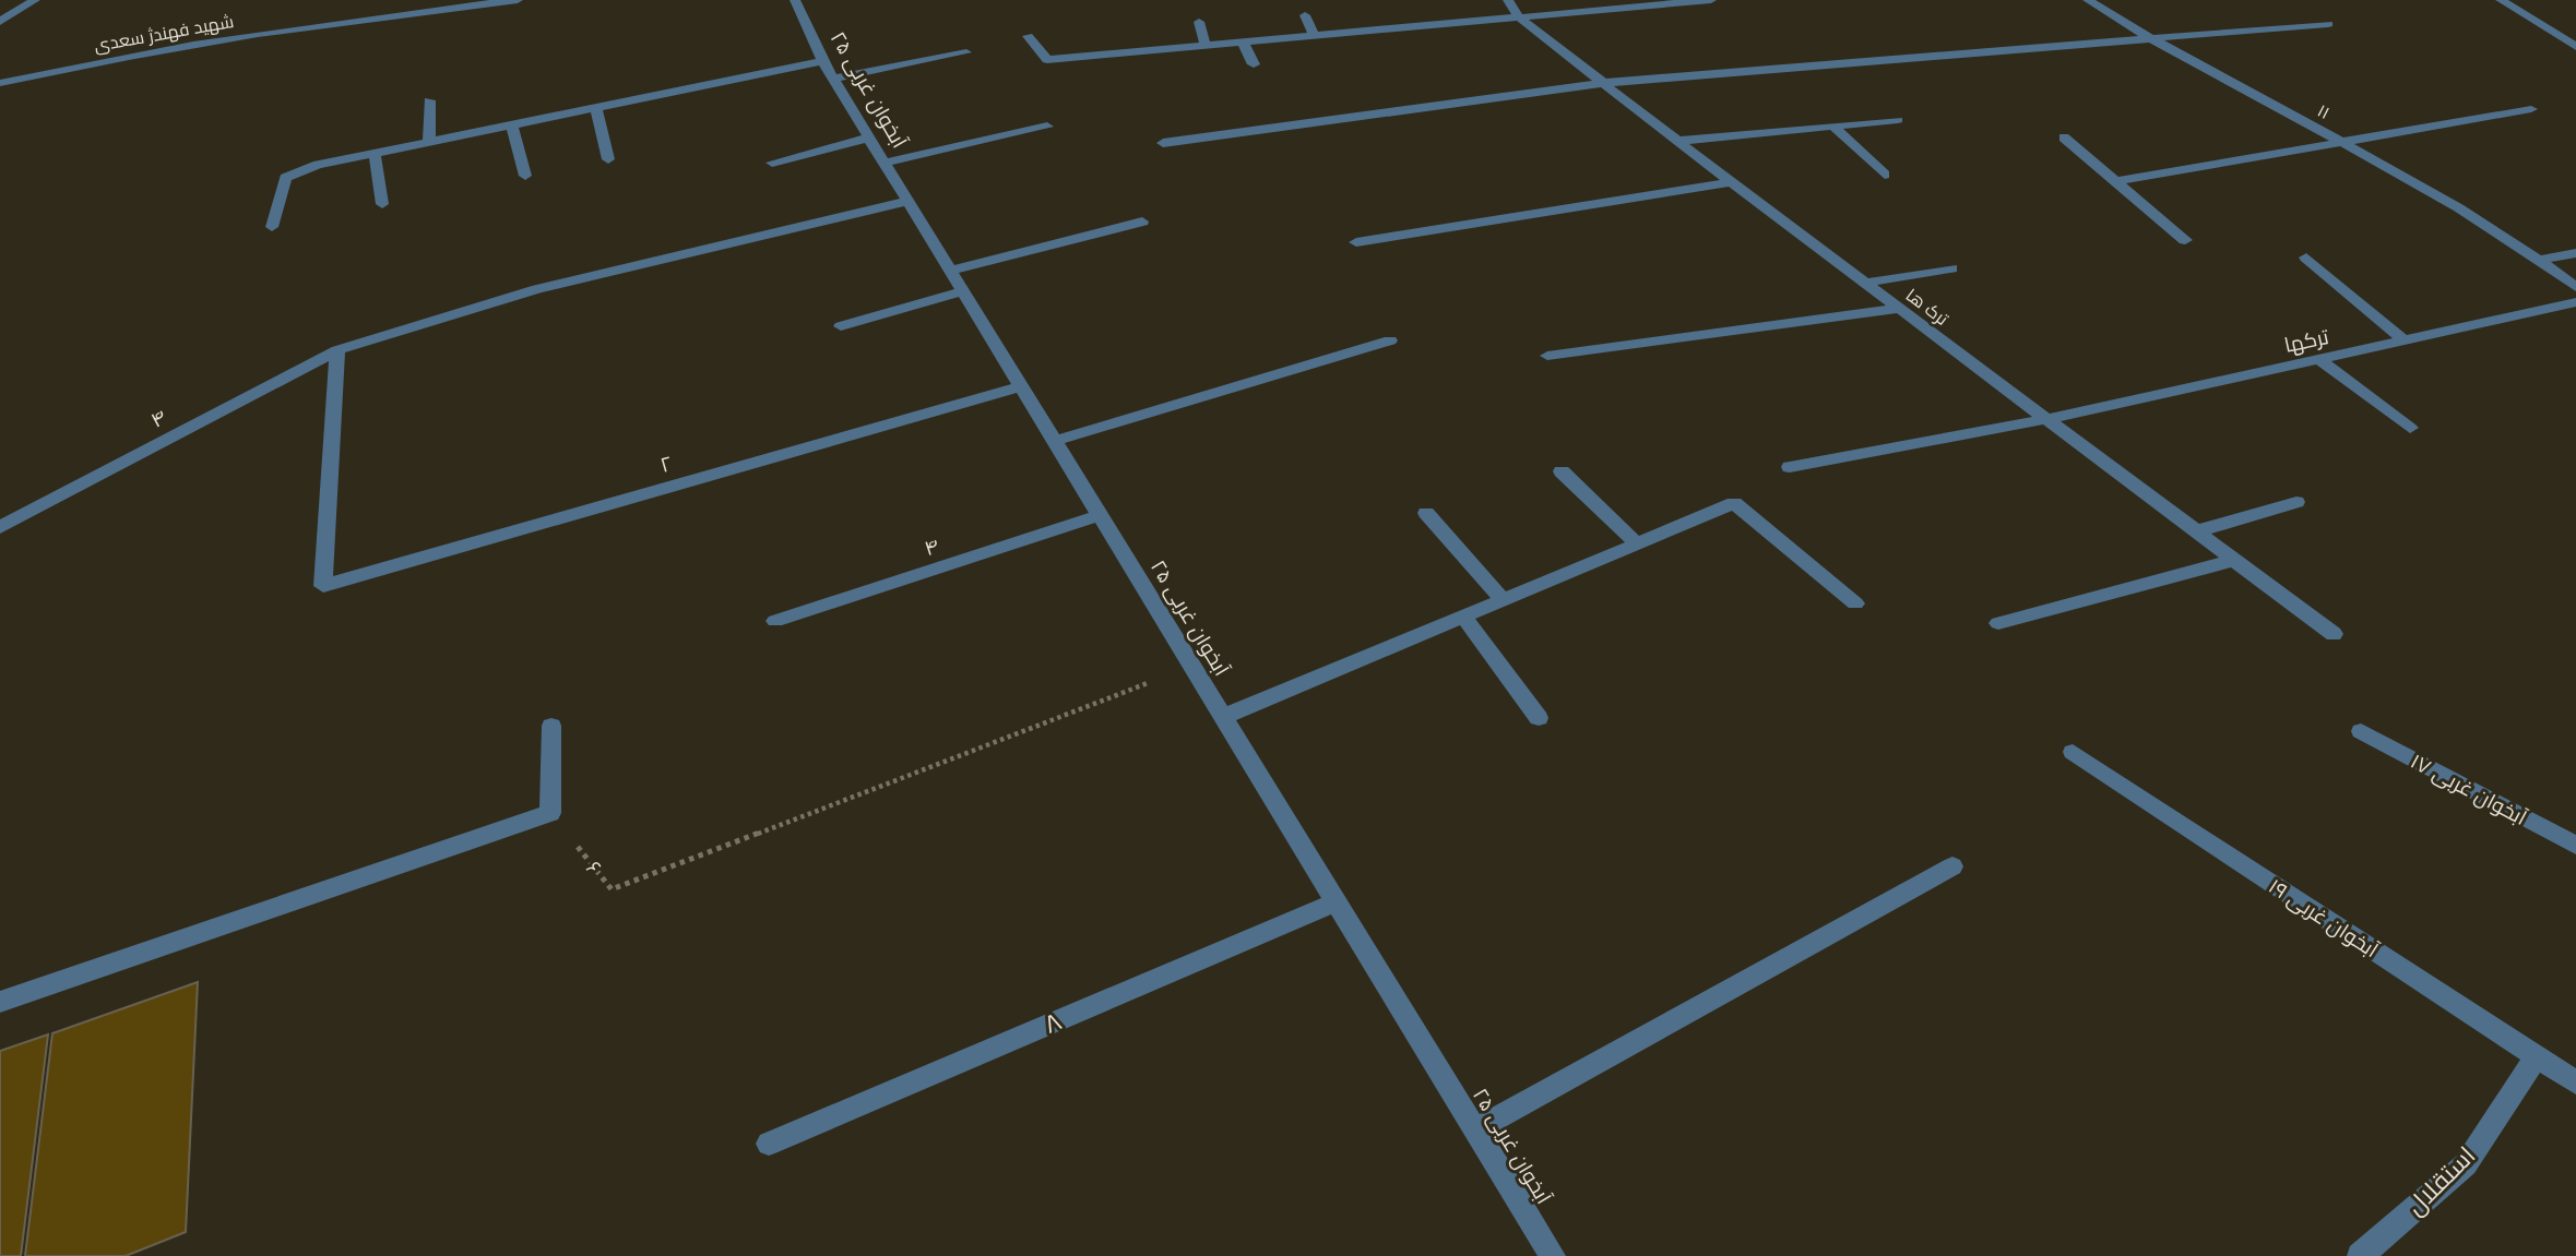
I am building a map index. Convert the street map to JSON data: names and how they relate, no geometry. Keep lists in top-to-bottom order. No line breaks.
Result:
{"streets":{"street":["شهید فهندژ سعدی","آبخوان غربی ۲۵","۱۱","ترک ها","ترکها","۴","۲","آبخوان غربی ۱۷","آبخوان غربی ۱۹","۸","استقلال"],"path":["۶"]},"crossings":[["آبخوان غربی ۲۵","۴"],["آبخوان غربی ۲۵","۲"],["آبخوان غربی ۲۵","۶"],["آبخوان غربی ۲۵","۸"],["ترک ها","ترکها"],["۴","۲"],["آبخوان غربی ۱۹","استقلال"]]}
